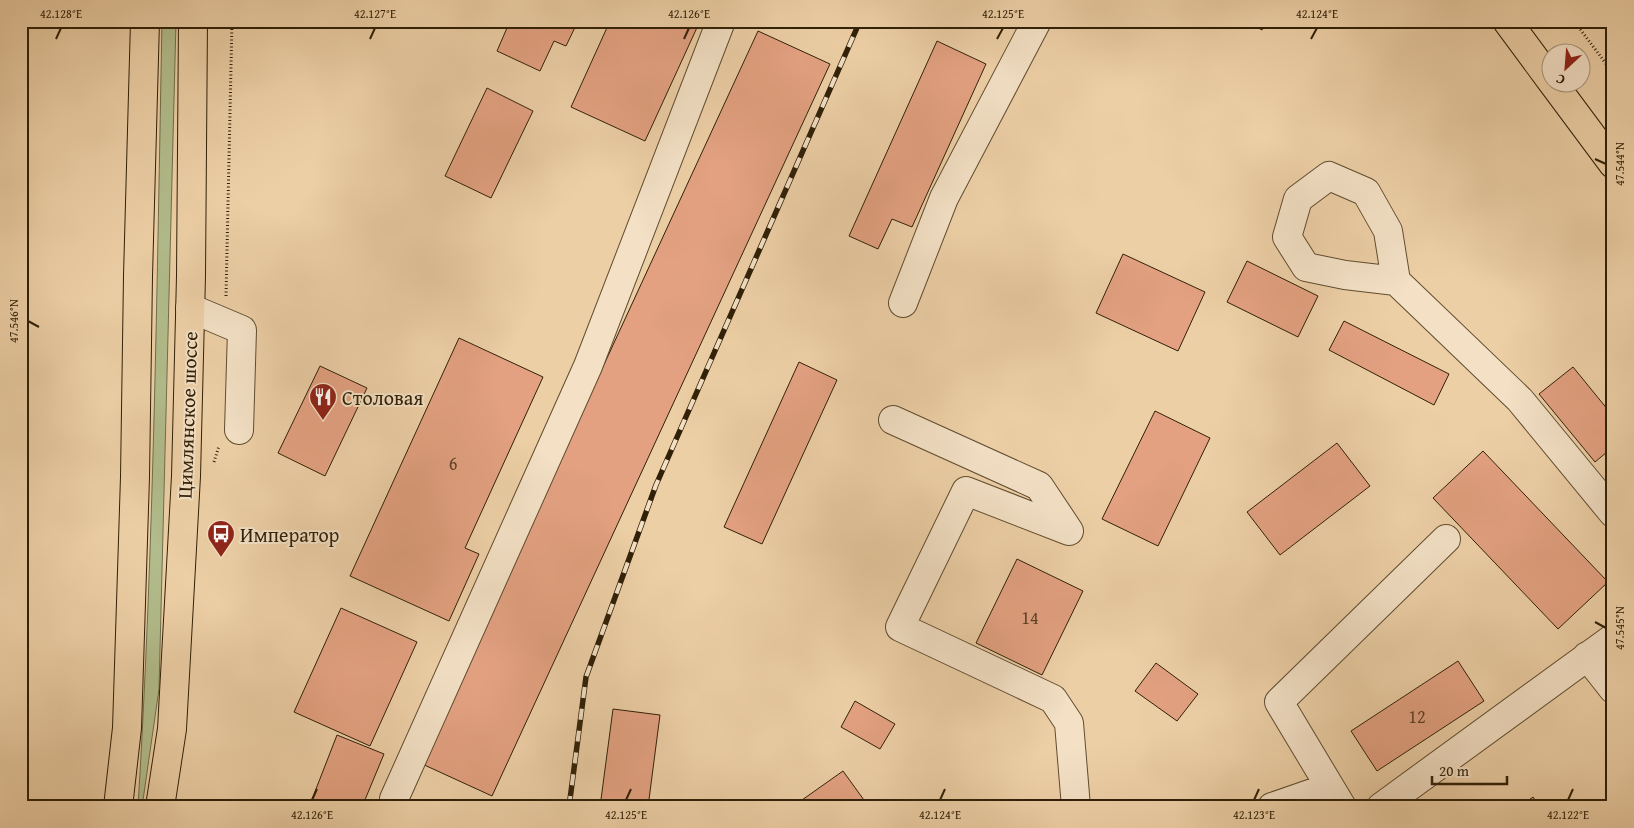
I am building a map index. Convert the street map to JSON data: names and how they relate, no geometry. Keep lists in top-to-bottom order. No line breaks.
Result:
{"streets":{"main road":["Цимлянское шоссе"]},"places":{"restaurant":["Столовая"],"bus stop":["Император"]},"house_numbers":["6","14","12"],"scale_bar":"20 m","north":"bottom left","coordinates":["42.128°E","42.127°E","42.126°E","42.125°E","42.124°E","47.544°N","47.546°N","47.545°N","42.123°E","42.122°E"]}
